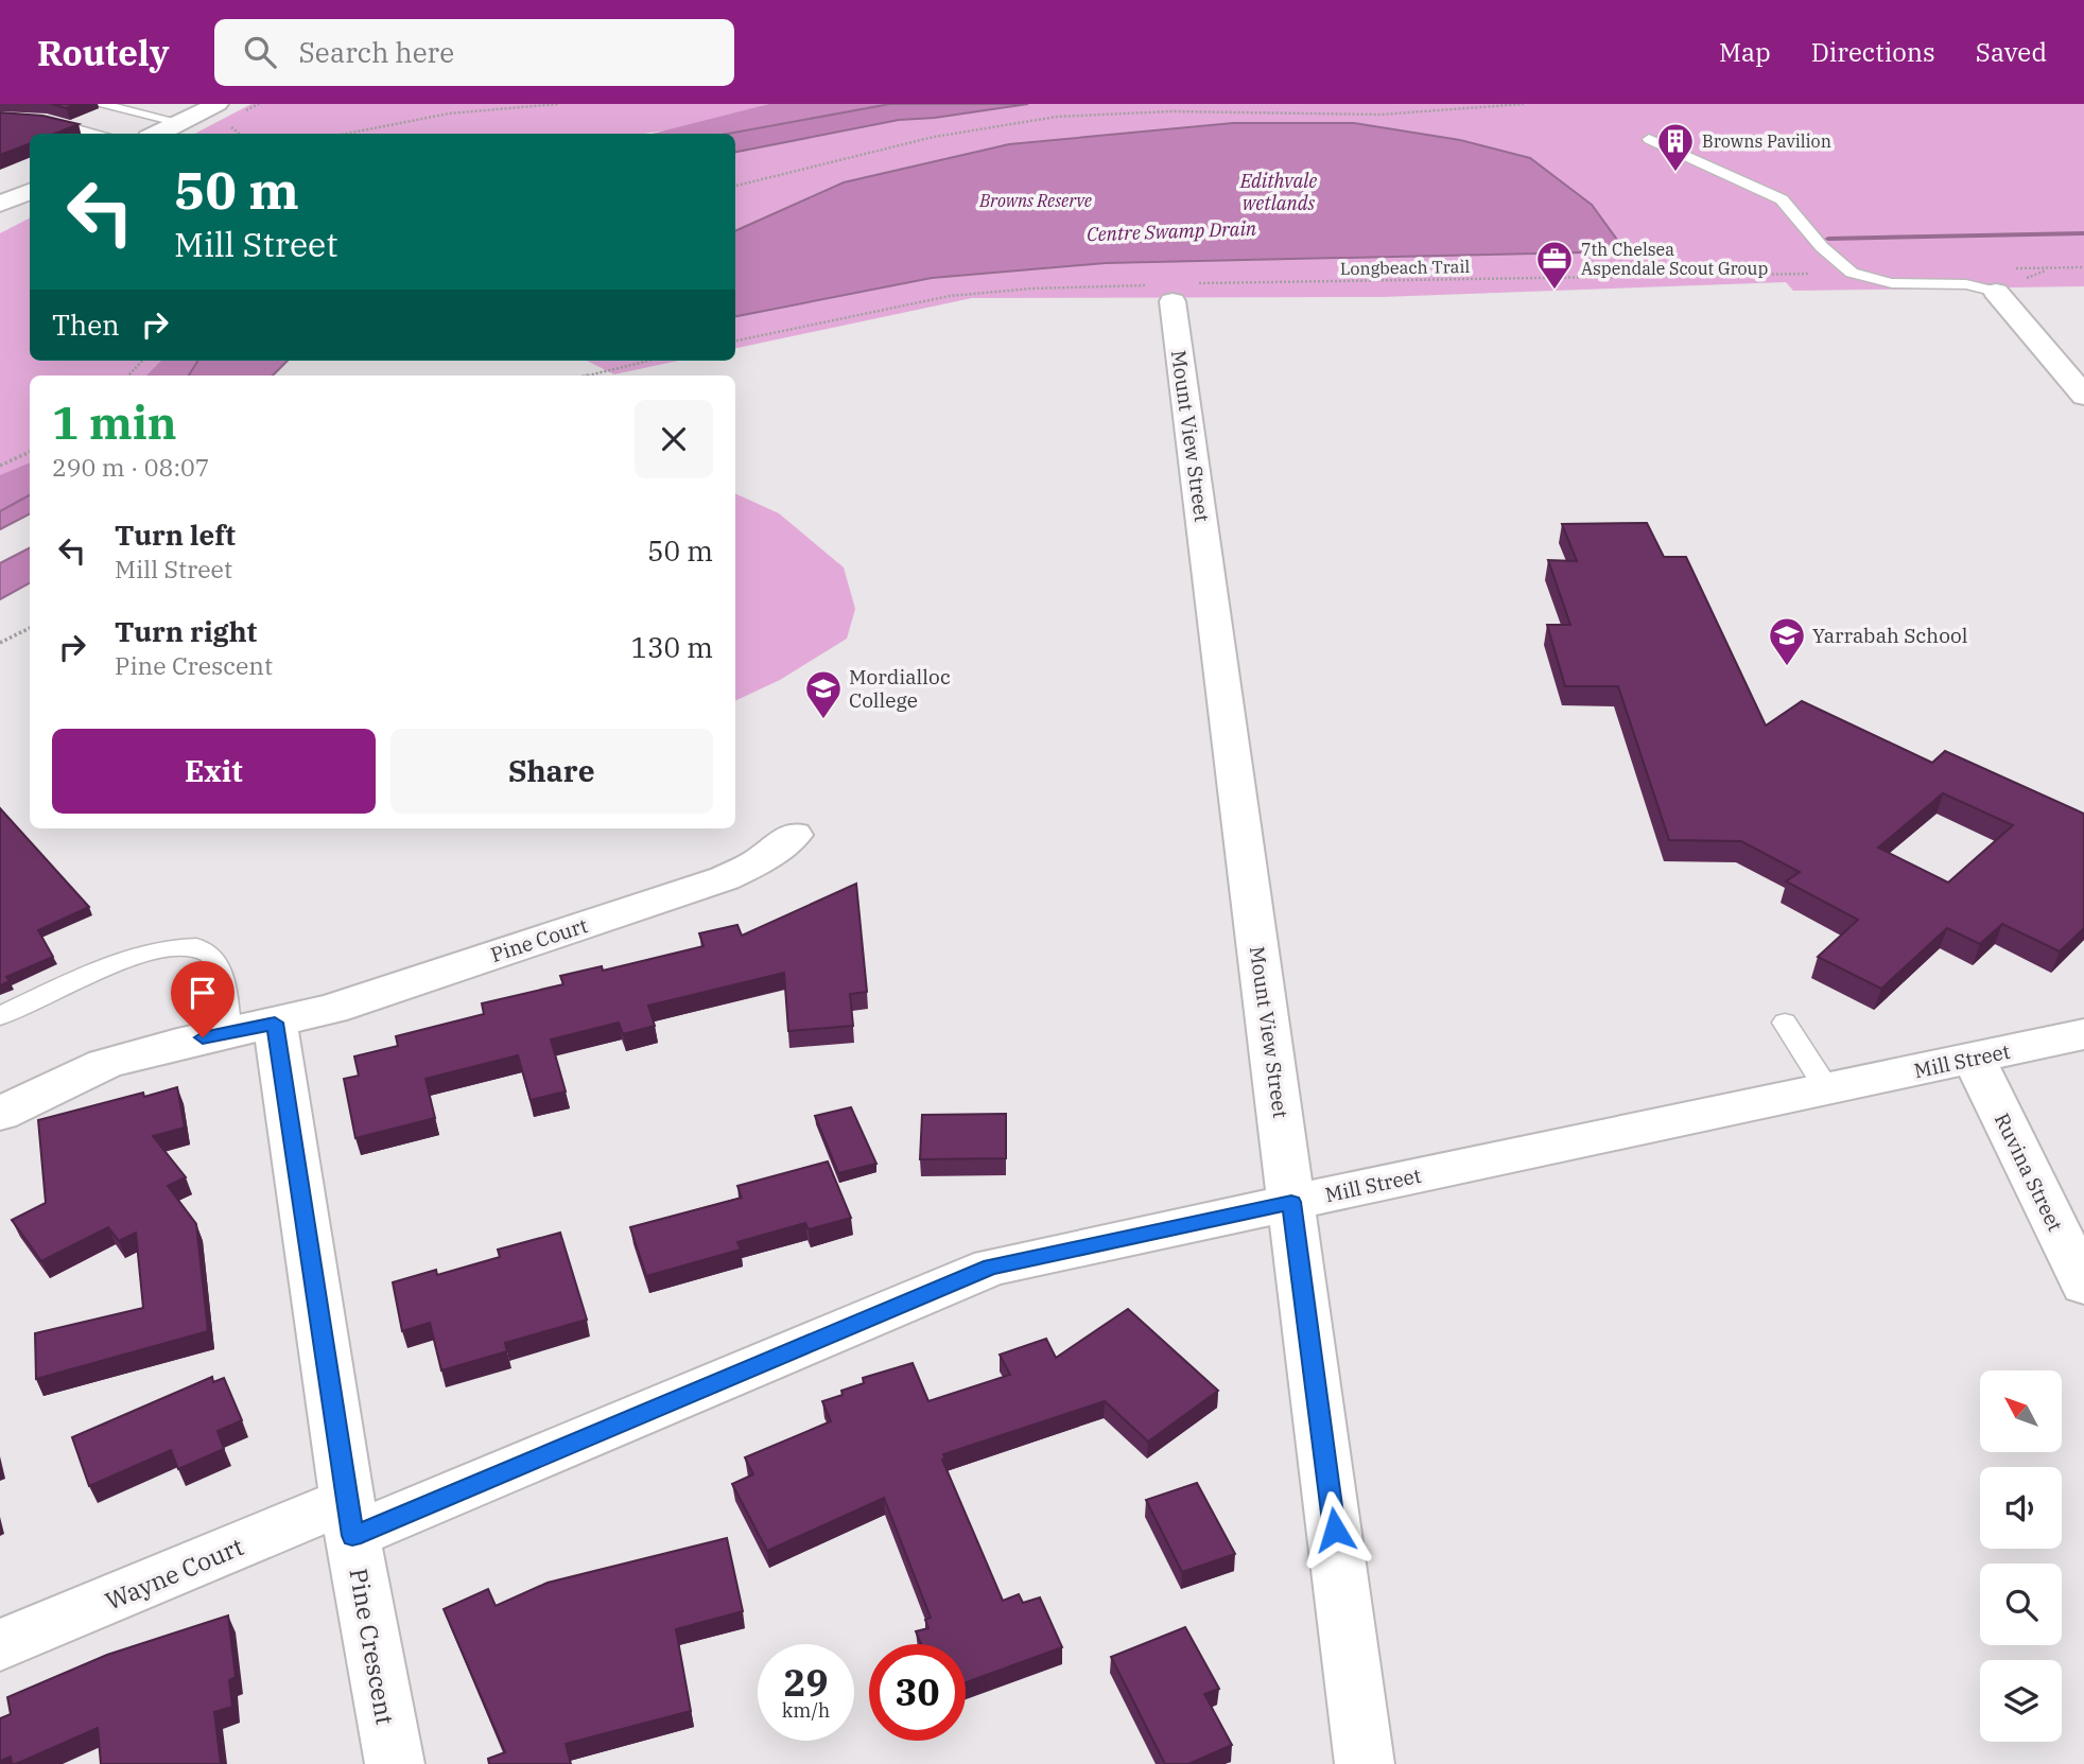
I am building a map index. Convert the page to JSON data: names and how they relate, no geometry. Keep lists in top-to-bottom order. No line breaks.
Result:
{"streets":{"street":["Mount View Street","Pine Court","Mill Street","Ruvina Street","Wayne Court","Pine Crescent"],"path":["Longbeach Trail"]},"crossings":[["Longbeach Trail","Mount View Street"],["Mount View Street","Mill Street"],["Pine Court","Pine Crescent"],["Mill Street","Ruvina Street"],["Mill Street","Wayne Court"],["Mill Street","Pine Crescent"],["Wayne Court","Pine Crescent"]],"water":["Edithvale wetlands","Centre Swamp Drain"],"parks":["Browns Reserve"],"places":{"building":["Browns Pavilion"],"office":["7th Chelsea Aspendale Scout Group"],"school or university":["Yarrabah School","Mordialloc College"]},"north":"top left","page":{"header":"Routely","search":"Search here","nav":["Map","Directions","Saved"],"turn":["50 m","Mill Street"],"then":"Then","heading":["1 min","290 m · 08:07"],"list":[{"name":"Turn left","note":"Mill Street","value":"50 m"},{"name":"Turn right","note":"Pine Crescent","value":"130 m"}],"buttons":["Exit","Share"],"speed":"29 km/h","limit":"30"}}
